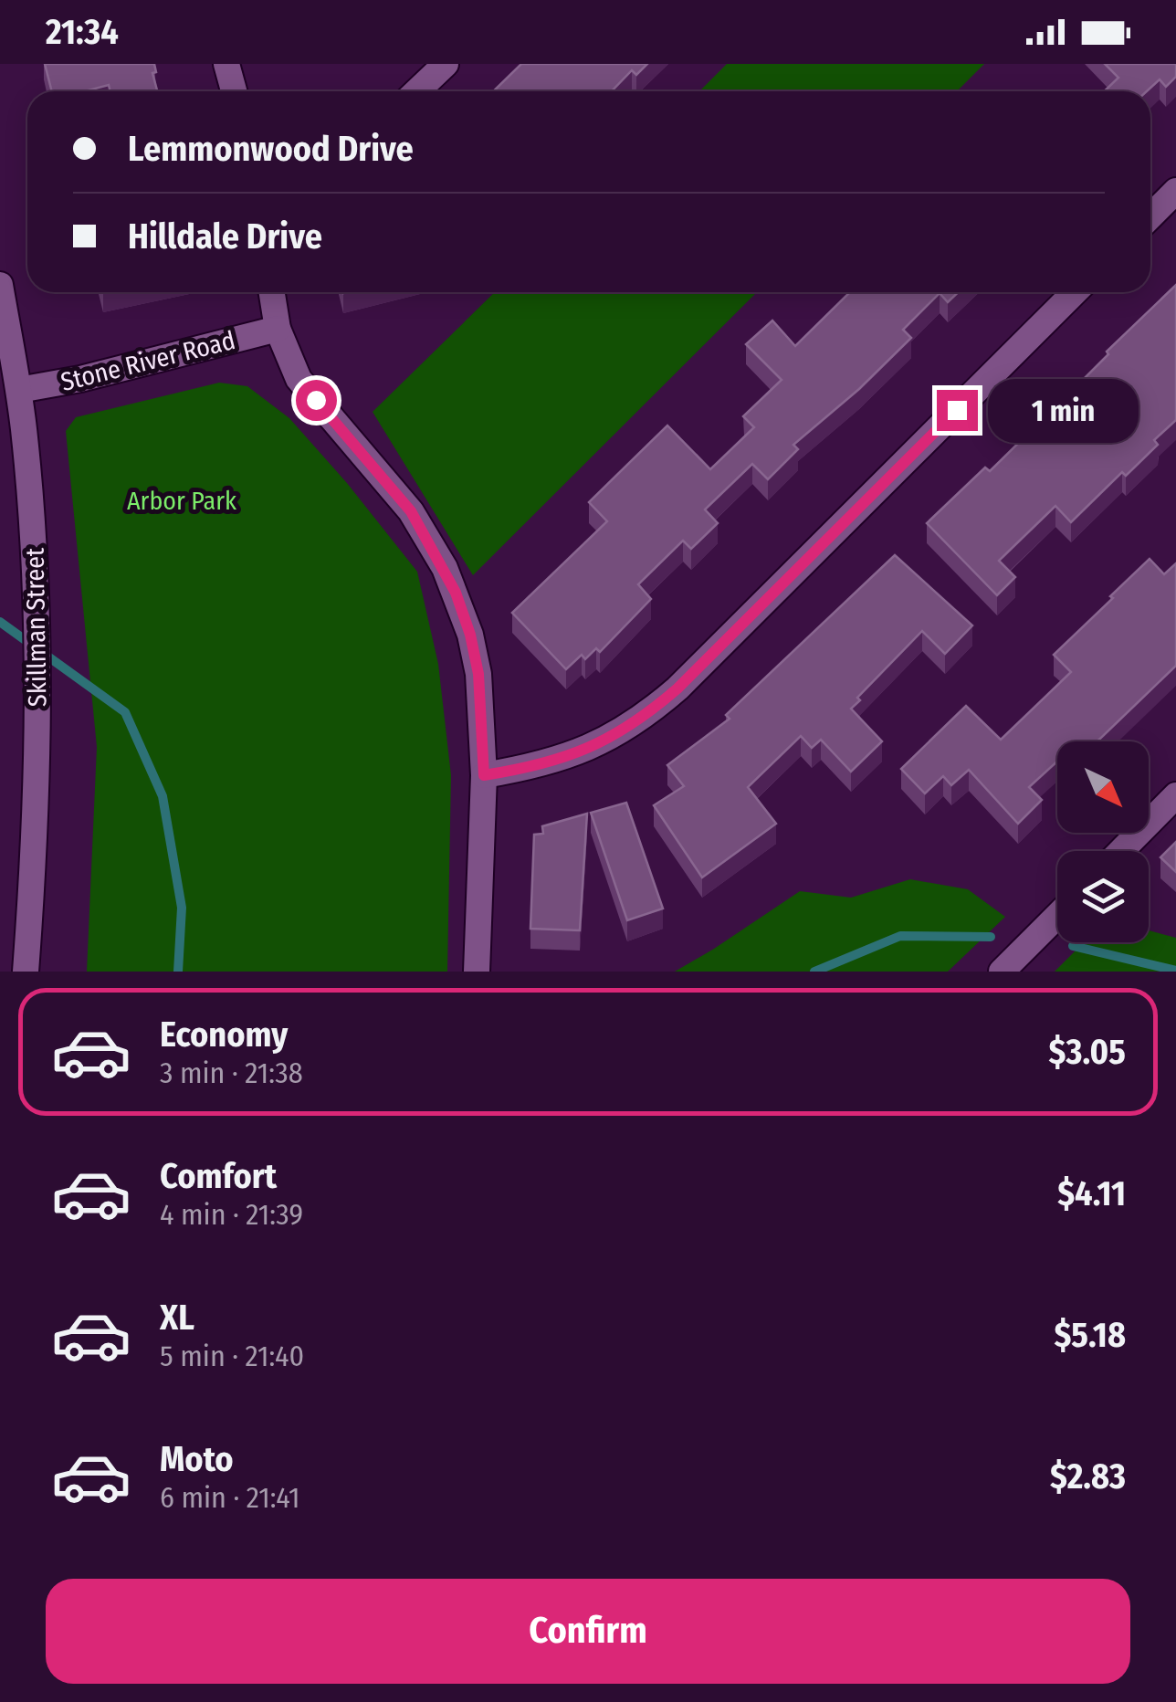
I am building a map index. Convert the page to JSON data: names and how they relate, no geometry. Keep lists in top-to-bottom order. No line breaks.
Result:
{"streets":{"street":["Stone River Road","Skillman Street"]},"crossings":[["Stone River Road","Skillman Street"]],"parks":["Arbor Park"],"north":"bottom right","page":{"status":"21:34","banner":["Lemmonwood Drive","Hilldale Drive"],"bubble":"1 min","list":[{"name":"Economy","note":"3 min · 21:38","value":"$3.05"},{"name":"Comfort","note":"4 min · 21:39","value":"$4.11"},{"name":"XL","note":"5 min · 21:40","value":"$5.18"},{"name":"Moto","note":"6 min · 21:41","value":"$2.83"}],"buttons":"Confirm"}}
